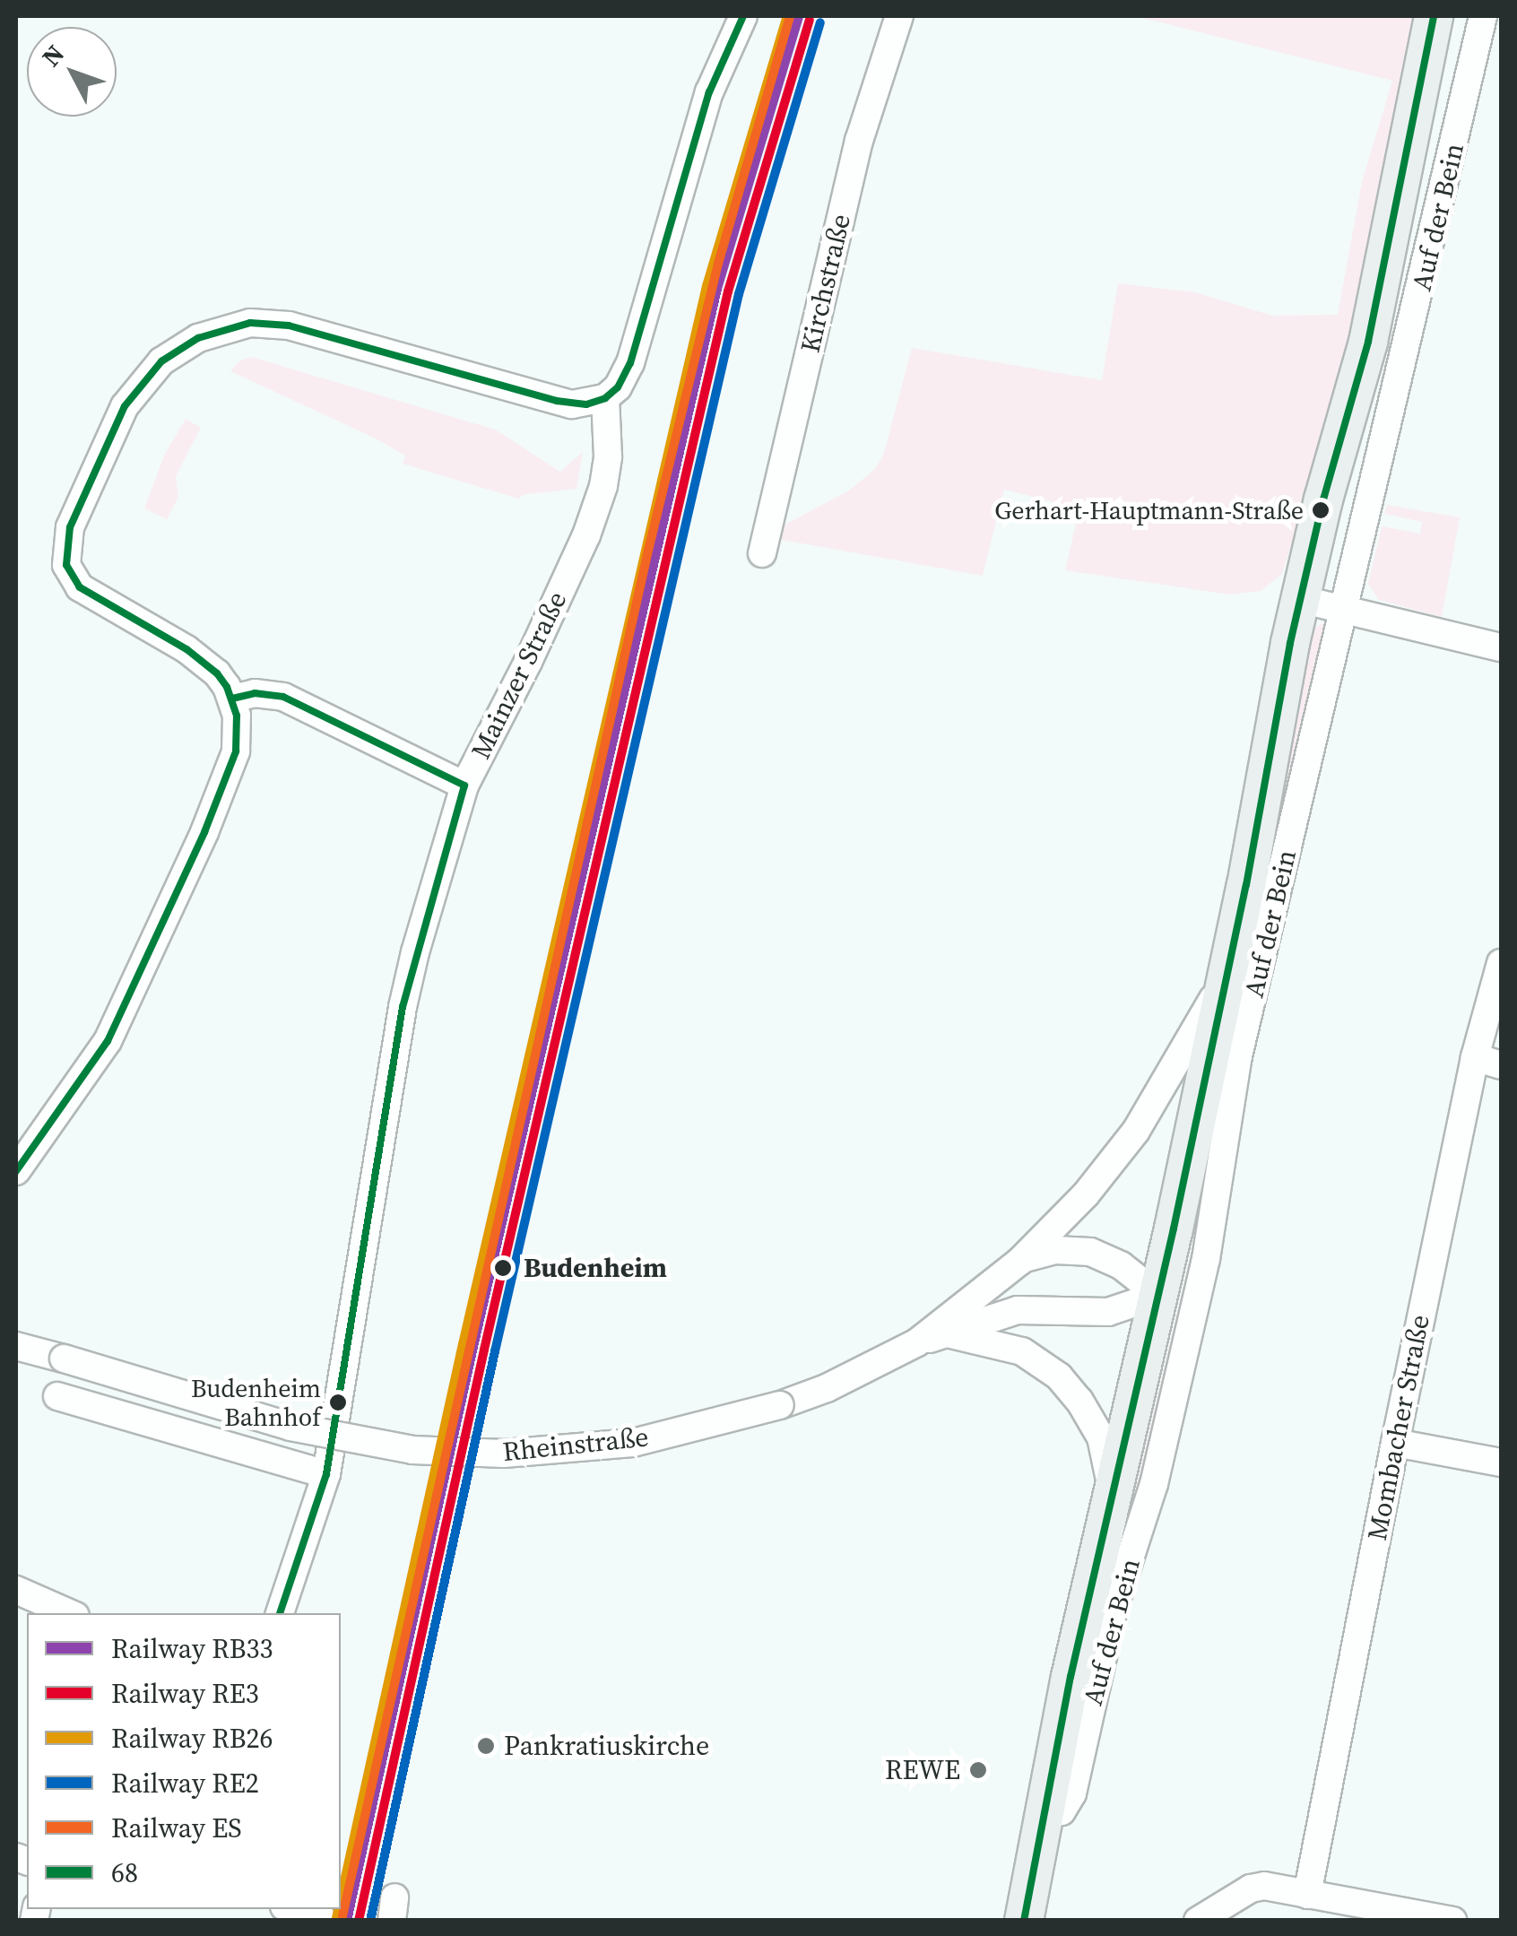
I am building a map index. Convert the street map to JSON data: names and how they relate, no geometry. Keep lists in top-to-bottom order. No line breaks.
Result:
{"streets":{"street":["Auf der Bein","Kirchstraße","Mainzer Straße","Mombacher Straße","Rheinstraße"]},"places":["Gerhart-Hauptmann-Straße","Budenheim","Budenheim Bahnhof","Pankratiuskirche","REWE"],"lines":["rail line RB33","rail line RB26","rail line ES","transit line 68","rail line RE3","rail line RE2"],"legend":["Railway RB33","Railway RE3","Railway RB26","Railway RE2","Railway ES","68"],"north":"top left"}
